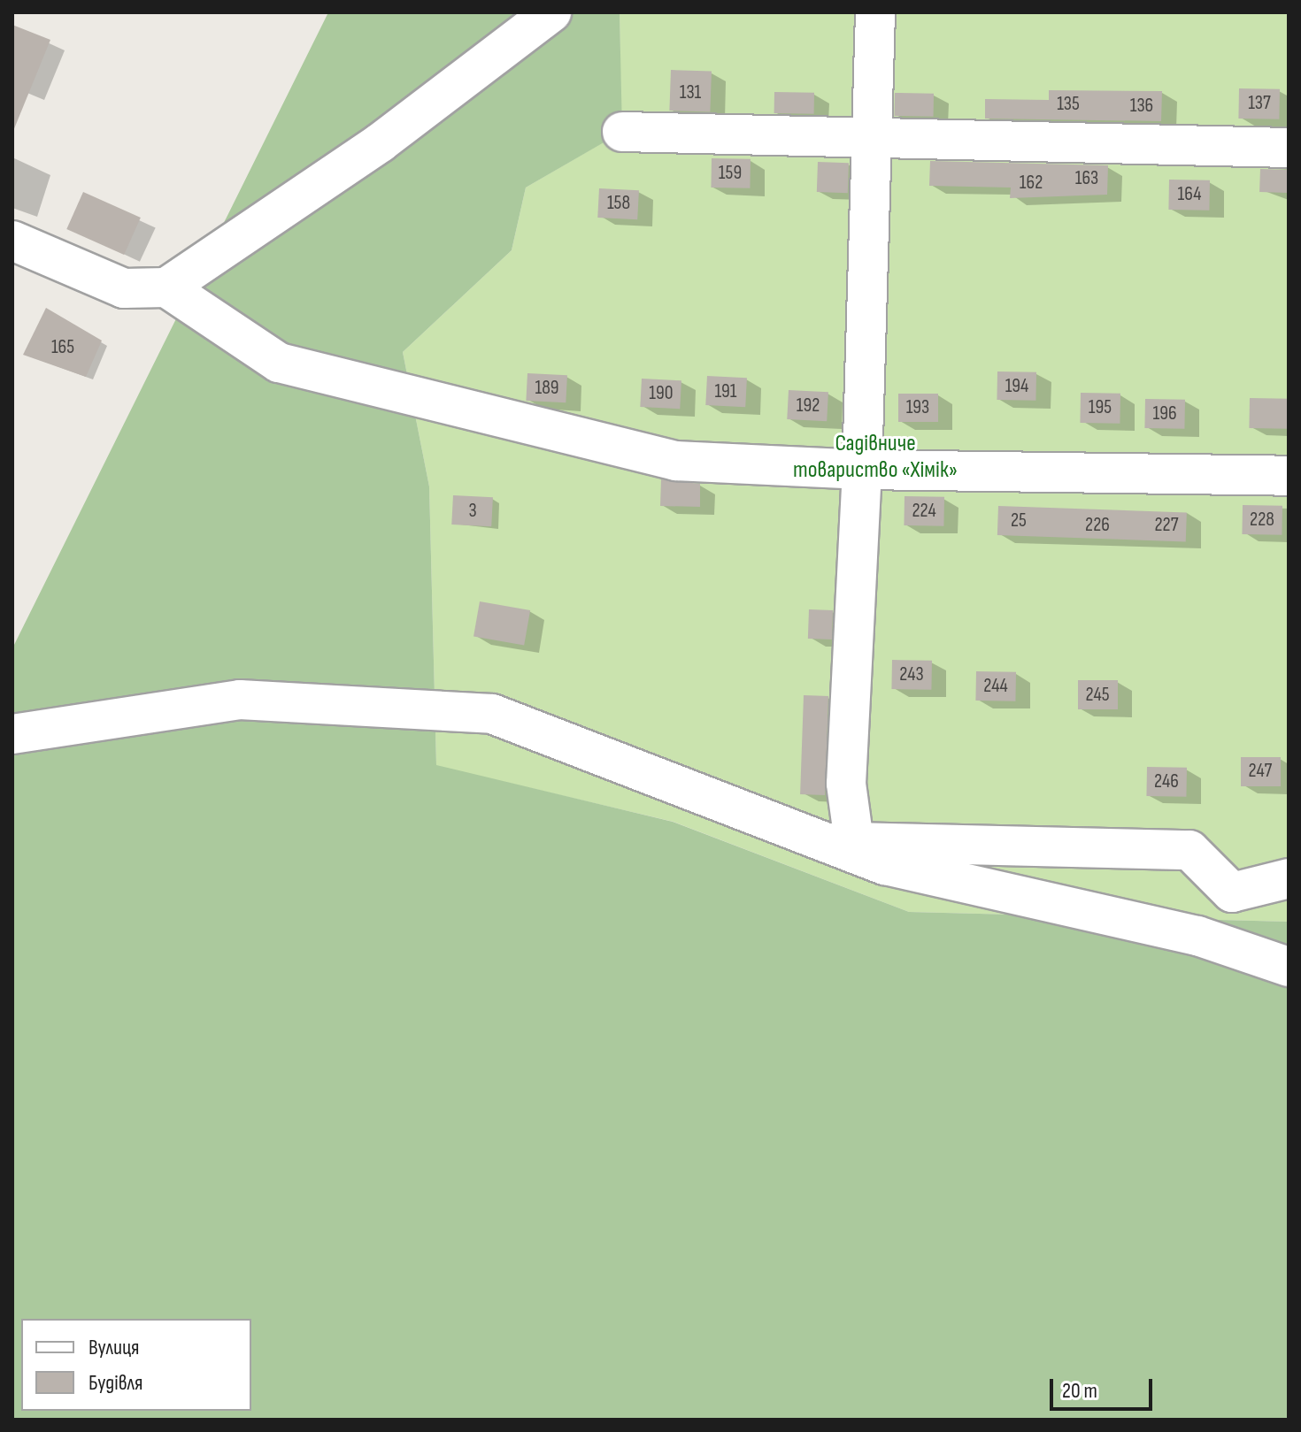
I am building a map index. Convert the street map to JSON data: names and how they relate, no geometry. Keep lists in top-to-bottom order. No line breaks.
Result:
{"parks":["Садівниче товариство «Хімік»"],"house_numbers":["131","137","135","136","159","163","162","164","158","165","194","189","191","190","192","193","195","196","3","224","228","25","226","227","243","244","245","247","246"],"legend":["Вулиця","Будівля"],"scale_bar":"20 m"}
